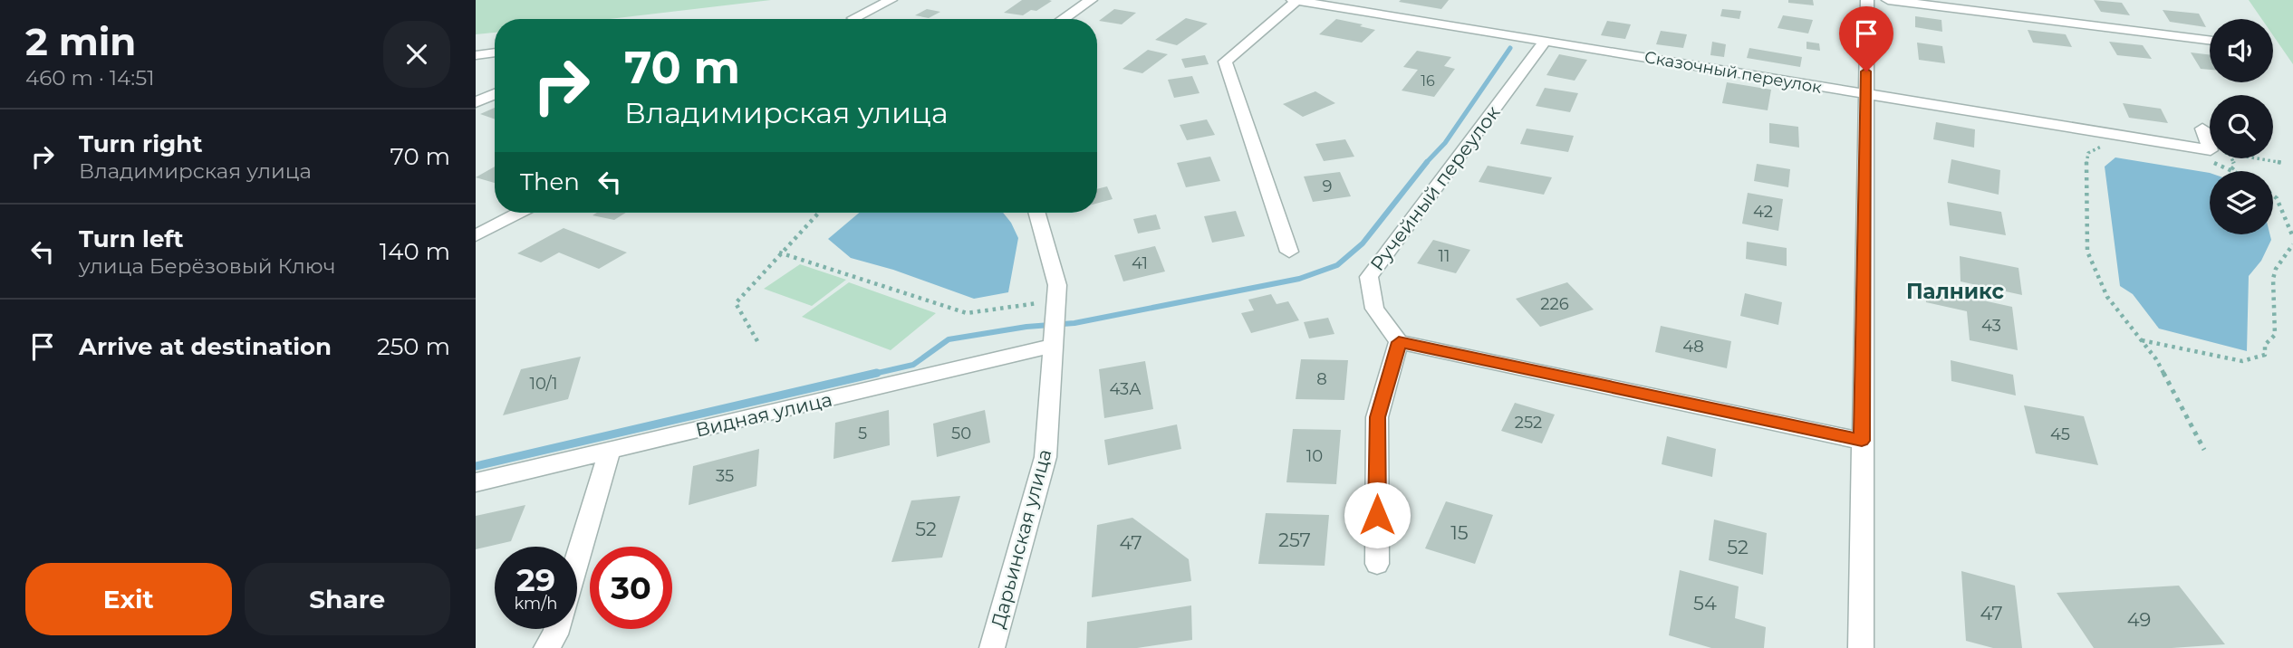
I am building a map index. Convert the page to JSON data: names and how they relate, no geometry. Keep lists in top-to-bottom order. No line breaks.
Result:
{"streets":{"street":["Сказочный переулок","Ручейный переулок","Видная улица","Дарьинская улица"]},"crossings":[["Сказочный переулок","Ручейный переулок"],["Видная улица","Дарьинская улица"]],"districts":["Палникс"],"house_numbers":["16","9","42","11","41","226","43","48","8","10/1","43А","252","5","50","45","10","35","52","15","257","47","52","54","47","49"],"page":{"heading":["2 min","460 m · 14:51"],"turn":["70 m","Владимирская улица"],"list":[{"name":"Turn right","note":"Владимирская улица","value":"70 m"},{"name":"Turn left","note":"улица Берёзовый Ключ","value":"140 m"},{"name":"Arrive at destination","value":"250 m"}],"then":"Then","speed":"29 km/h","limit":"30","buttons":["Exit","Share"]}}
